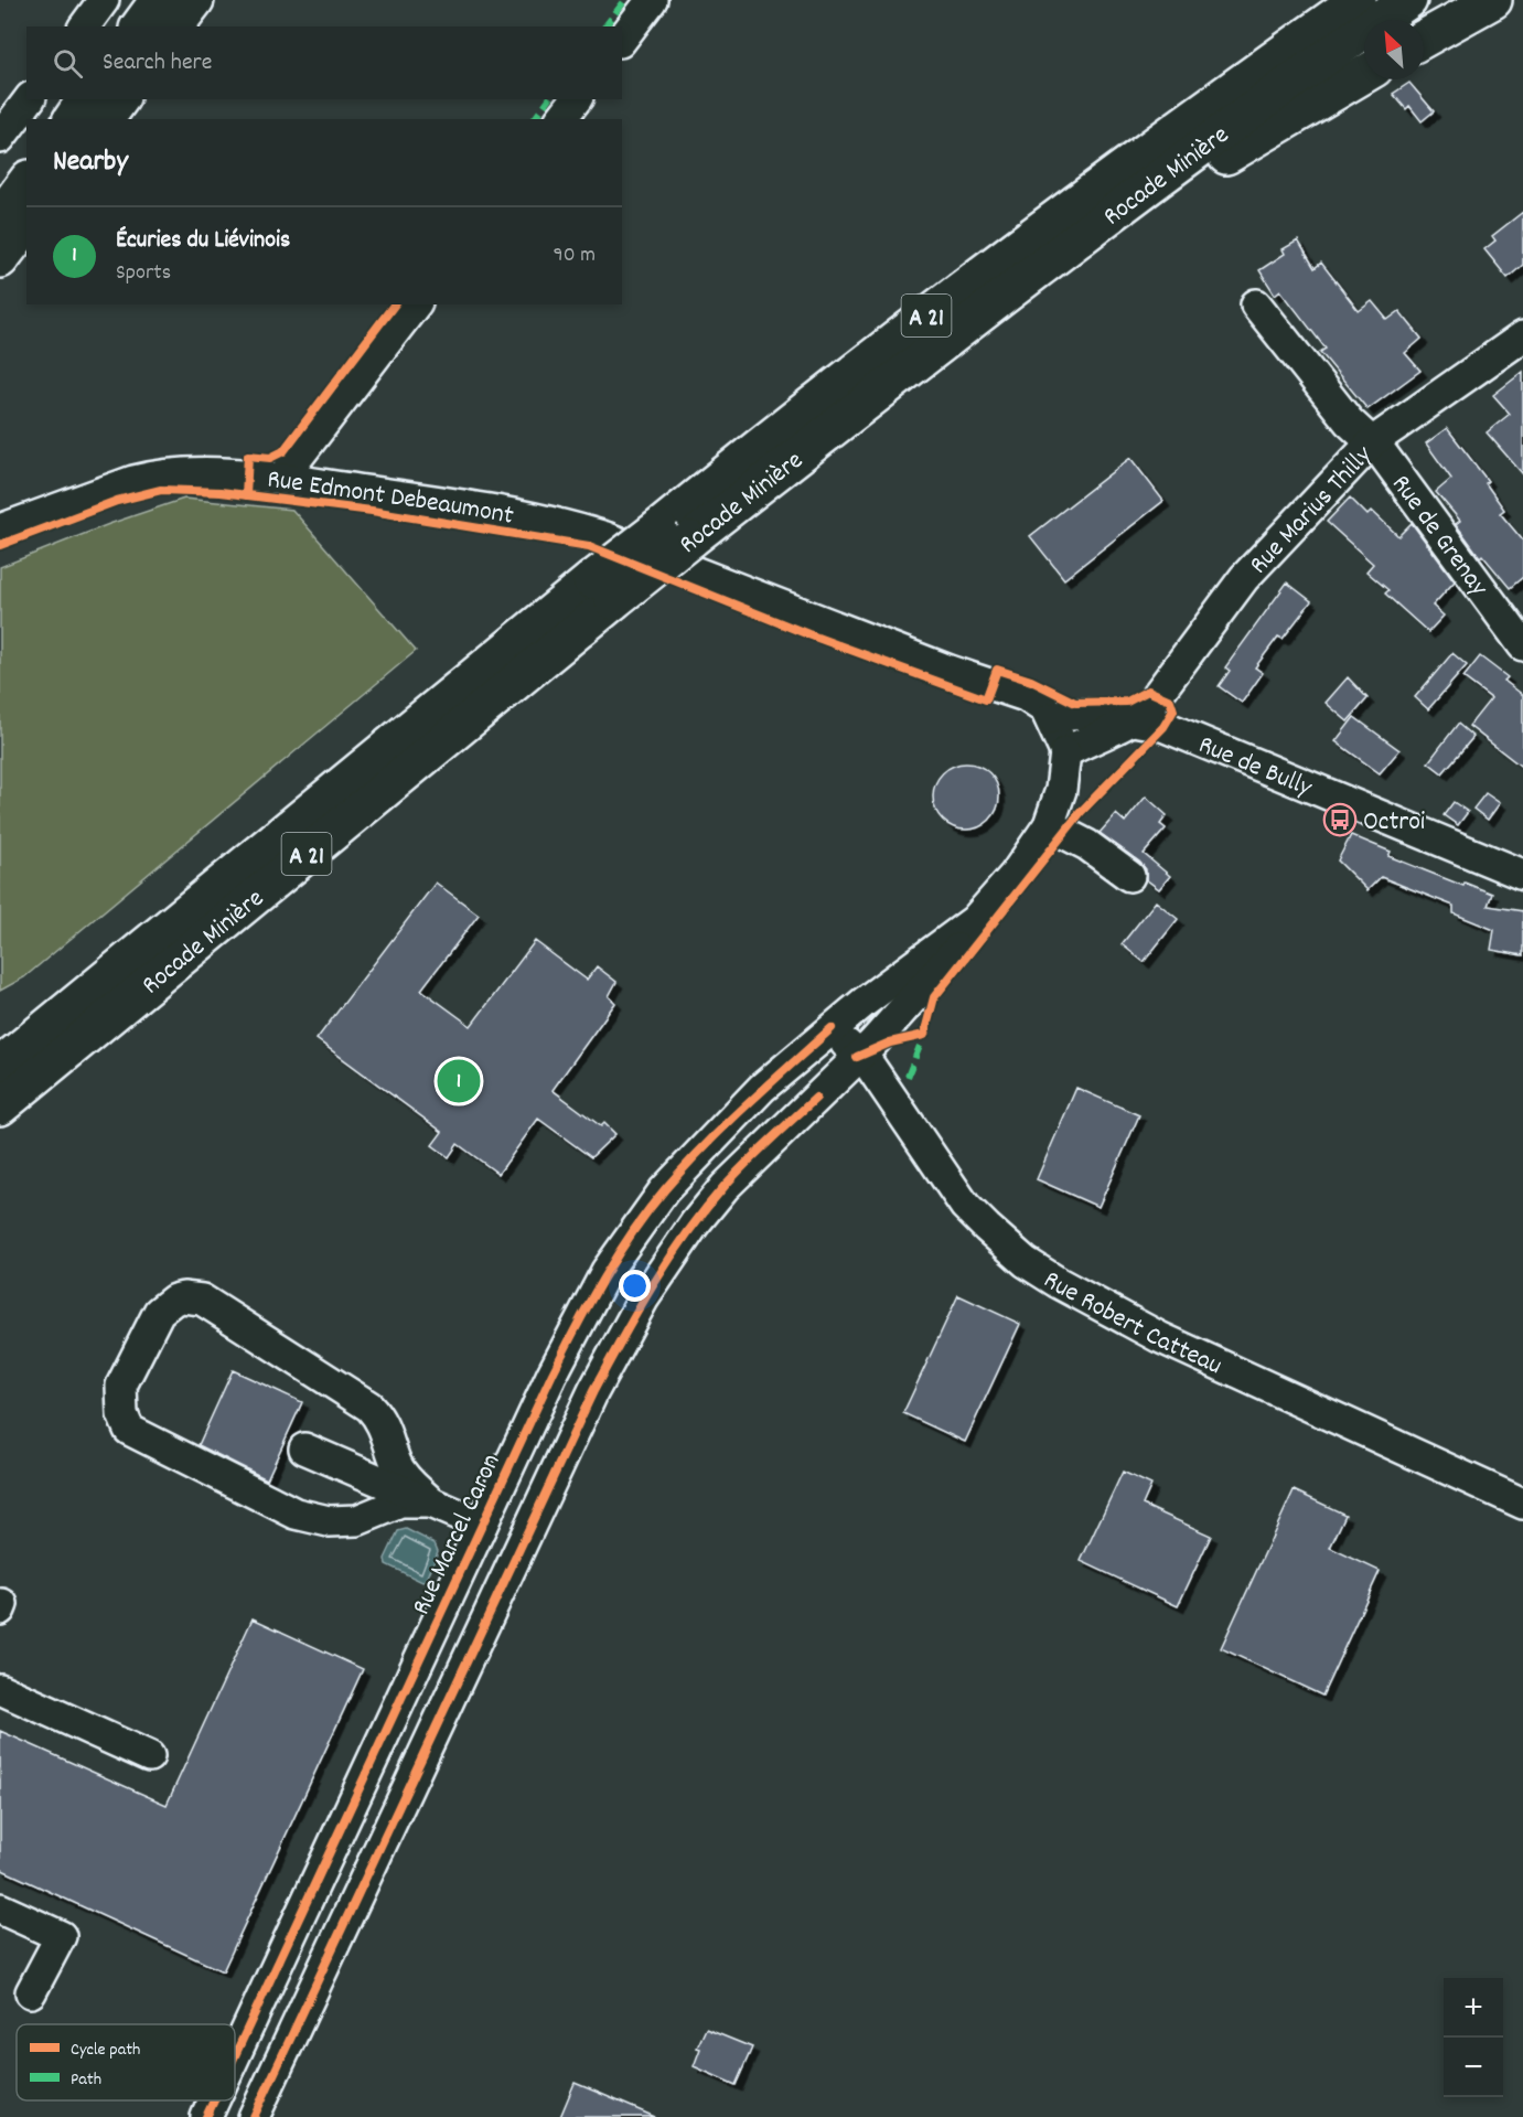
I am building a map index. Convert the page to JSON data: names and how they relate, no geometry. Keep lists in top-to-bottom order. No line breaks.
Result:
{"streets":{"main road":["Rocade Minière","A 21"],"street":["Rue Edmont Debeaumont","Rue Marius Thilly","Rue de Grenay","Rue de Bully","Rue Robert Catteau","Rue Marcel Caron"]},"crossings":[["Rue Edmont Debeaumont","Rue de Bully"],["Rue Marius Thilly","Rue de Grenay"],["Rue Marius Thilly","Rue de Bully"],["Rue Robert Catteau","Rue Marcel Caron"]],"places":{"bus stop":["Octroi"]},"legend":["Cycle path","Path"],"north":"top left","page":{"search":"Search here","heading":"Nearby","list":[{"mark":"1","name":"Écuries du Liévinois","note":"Sports","value":"90 m"}],"pins":"1","map_buttons":["+","−"]}}
